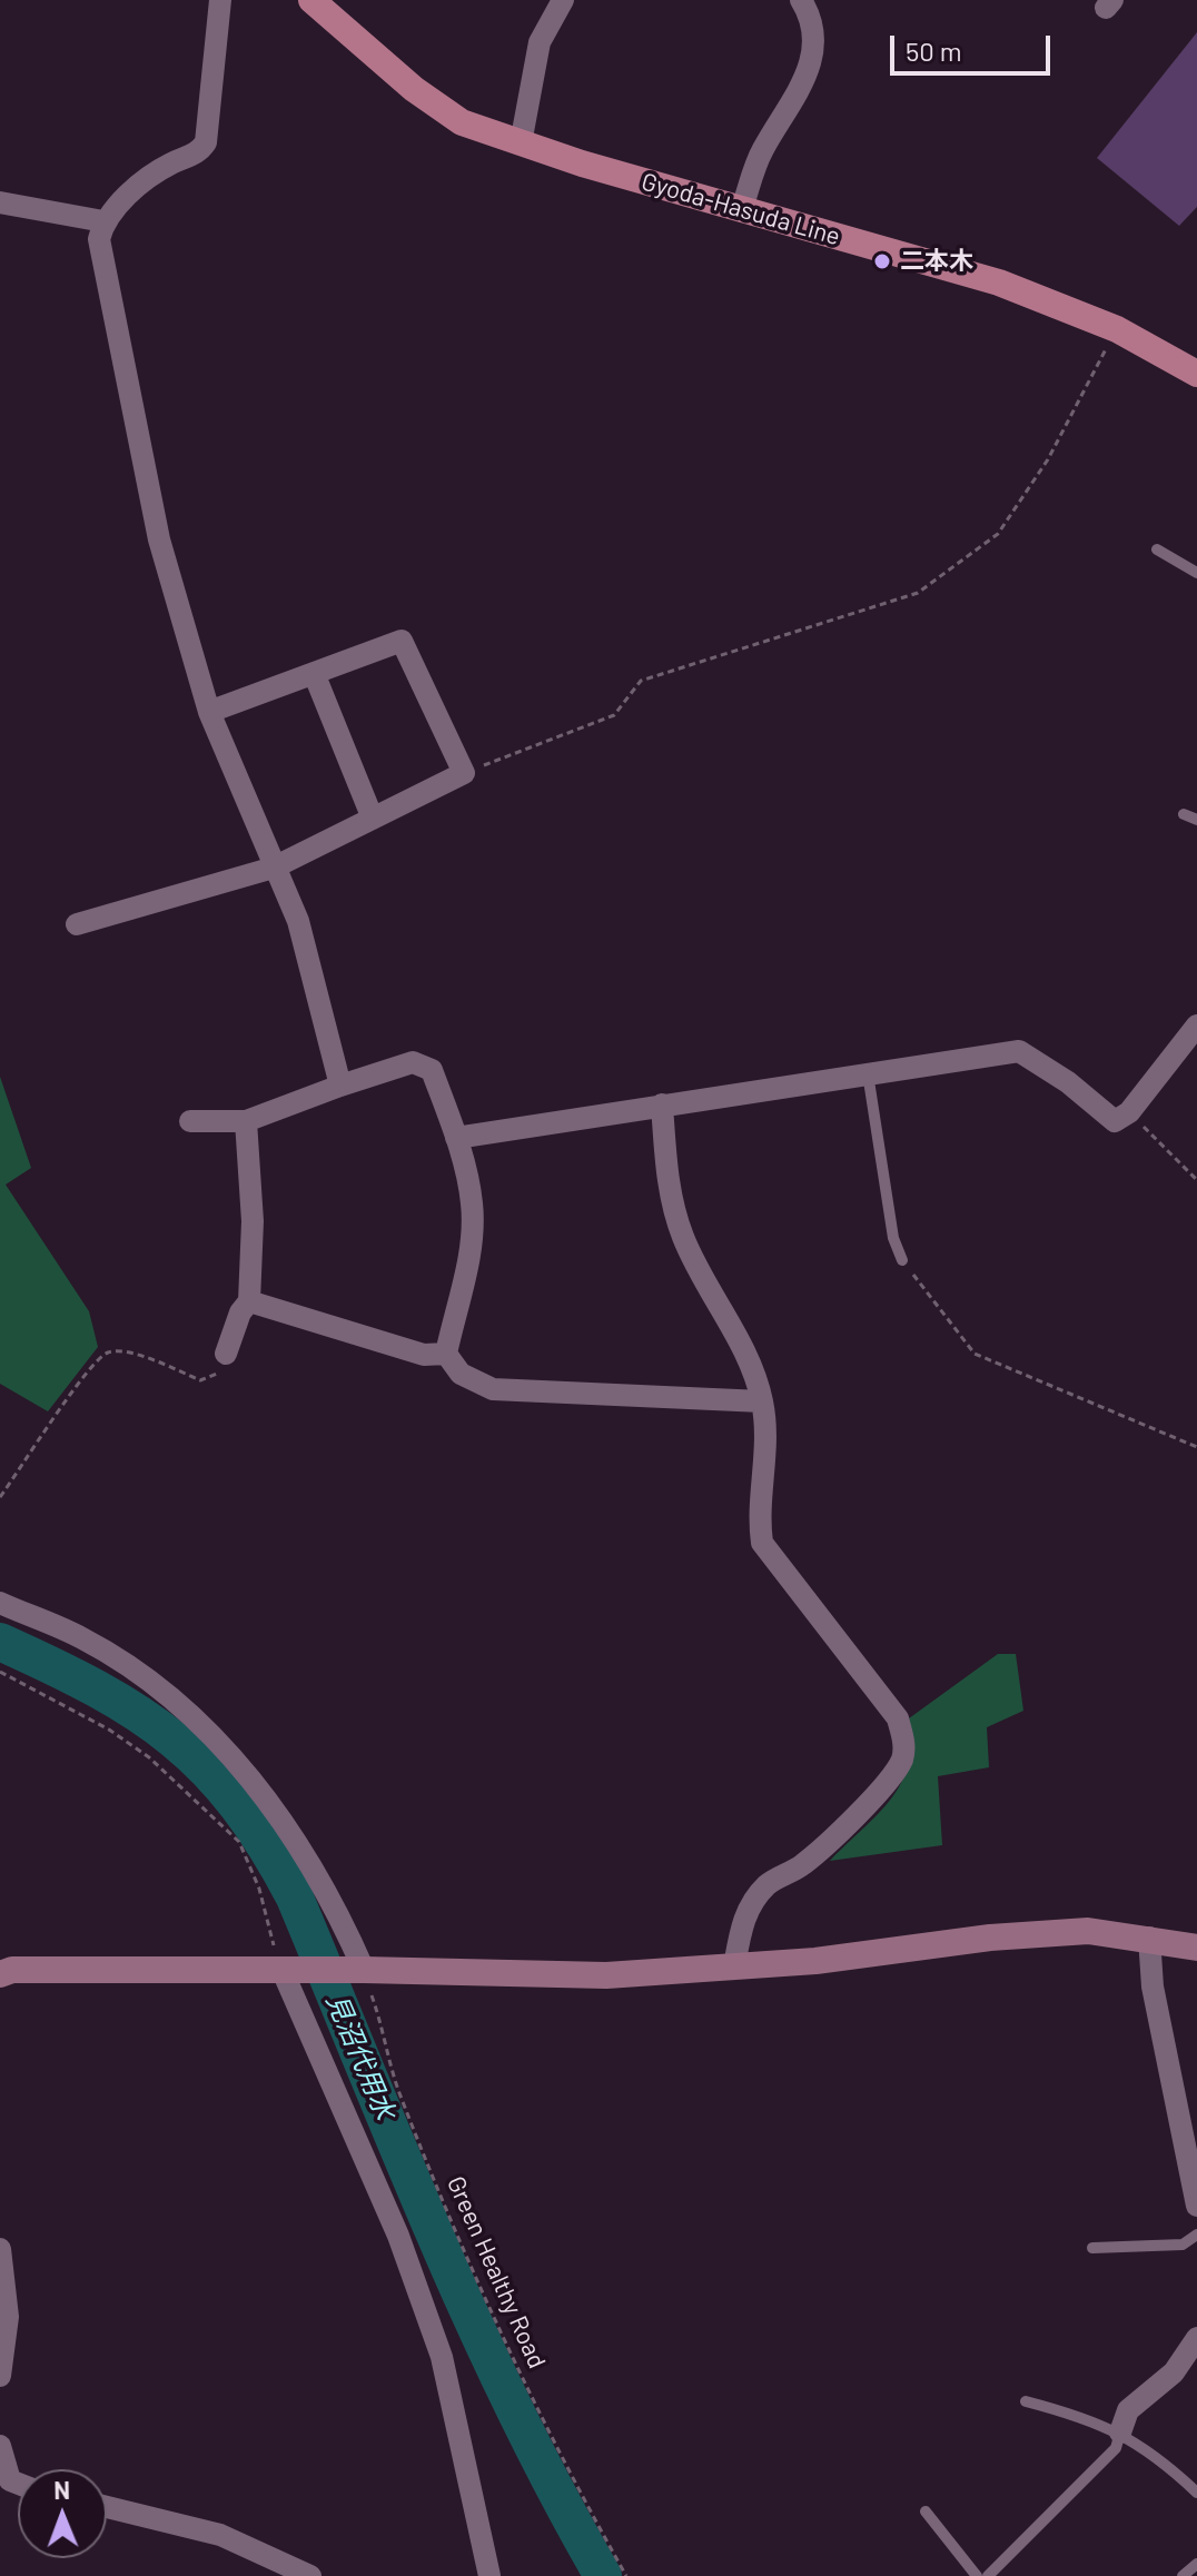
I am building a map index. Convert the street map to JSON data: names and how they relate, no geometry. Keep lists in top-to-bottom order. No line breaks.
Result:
{"streets":{"main road":["Gyoda-Hasuda Line"],"path":["Green Healthy Road"]},"water":["見沼代用水"],"places":["二本木"],"scale_bar":"50 m","north":"top"}
